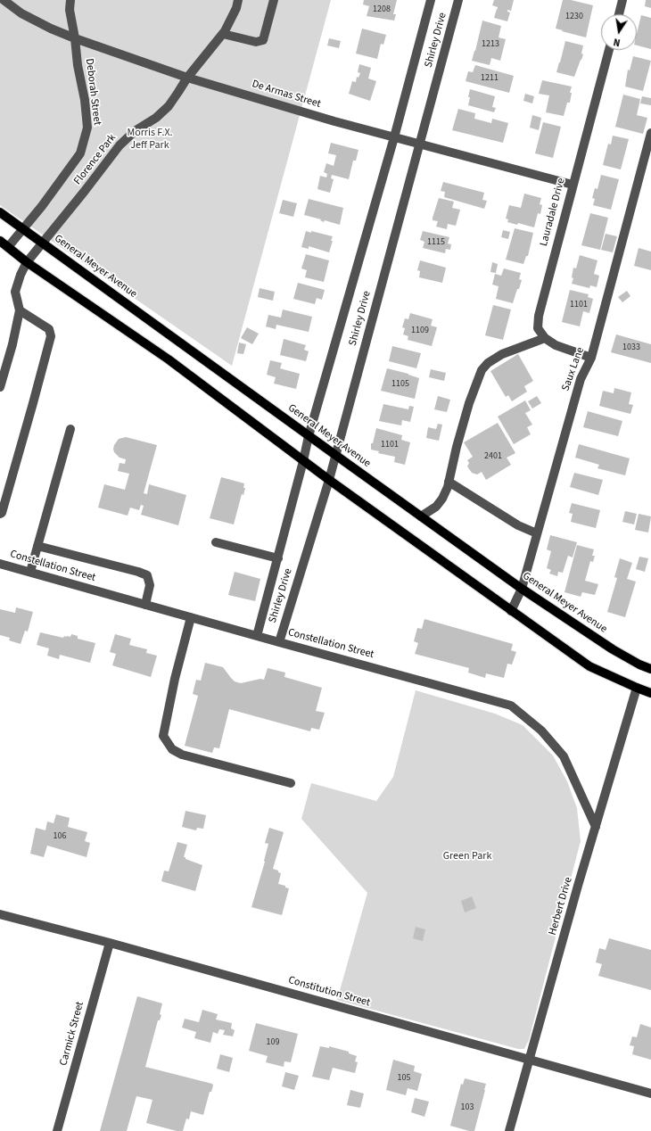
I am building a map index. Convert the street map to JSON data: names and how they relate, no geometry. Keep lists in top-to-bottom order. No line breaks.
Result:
{"streets":{"main road":["General Meyer Avenue"],"street":["Shirley Drive","Deborah Street","De Armas Street","Florence Park","Lauradale Drive","Saux Lane","Constellation Street","Herbert Drive","Constitution Street","Carmick Street"]},"crossings":[["Shirley Drive","De Armas Street"],["Shirley Drive","General Meyer Avenue"],["Shirley Drive","Constellation Street"],["Deborah Street","De Armas Street"],["Deborah Street","General Meyer Avenue"],["De Armas Street","Florence Park"],["De Armas Street","Lauradale Drive"],["Florence Park","General Meyer Avenue"],["General Meyer Avenue","Saux Lane"],["Constellation Street","Herbert Drive"],["Herbert Drive","Constitution Street"],["Constitution Street","Carmick Street"]],"parks":["Morris F.X. Jeff Park","Green Park"],"house_numbers":["1208","1230","1213","1211","1115","1101","1109","1033","1105","1101","2401","106","109","105","103"],"north":"bottom"}
